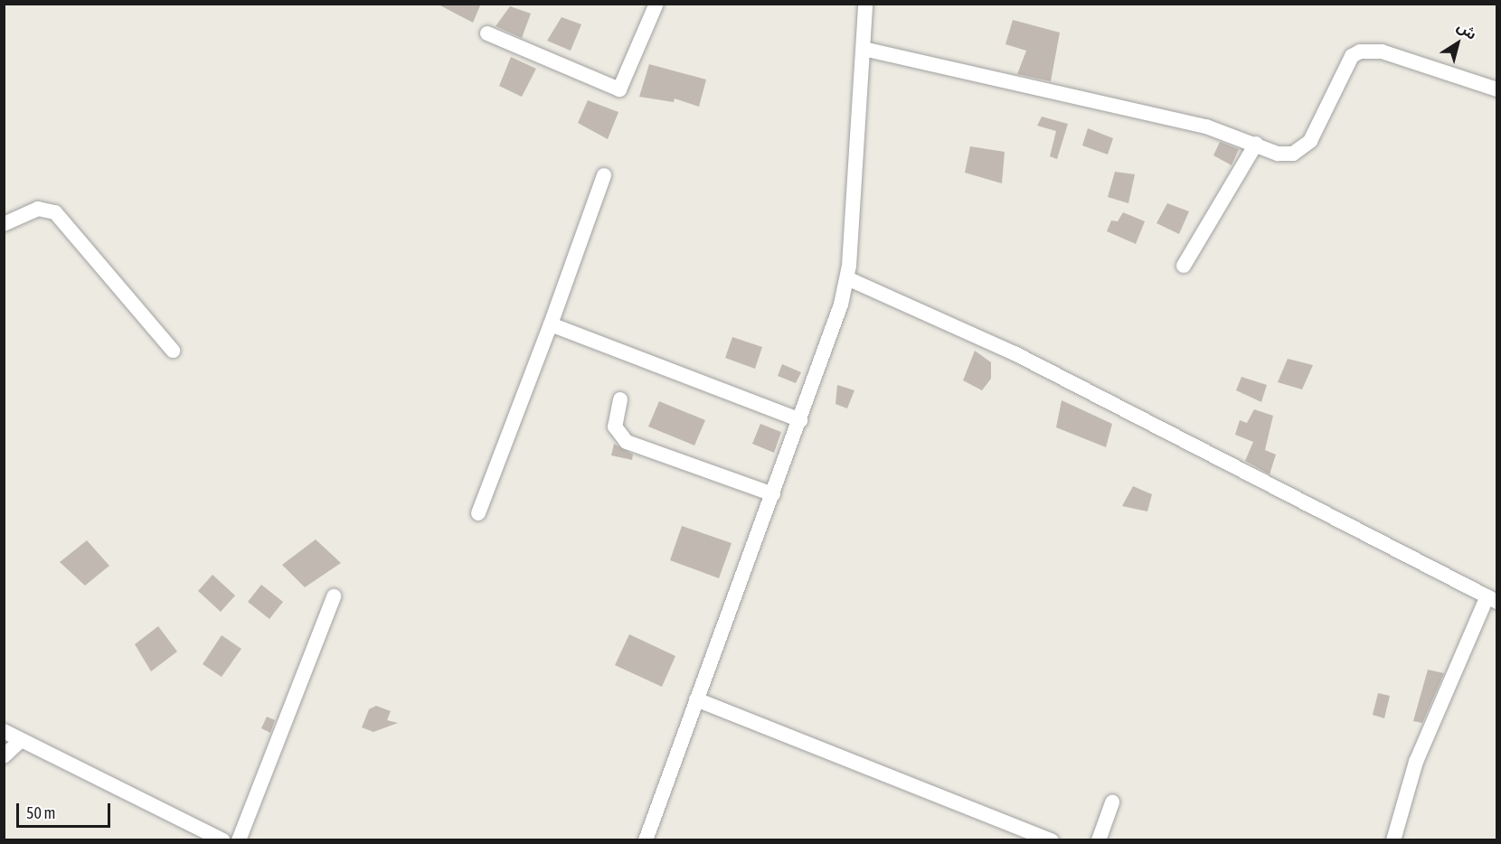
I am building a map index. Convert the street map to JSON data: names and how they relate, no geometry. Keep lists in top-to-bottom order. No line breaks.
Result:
{"scale_bar":"50 m","north":"top right"}
